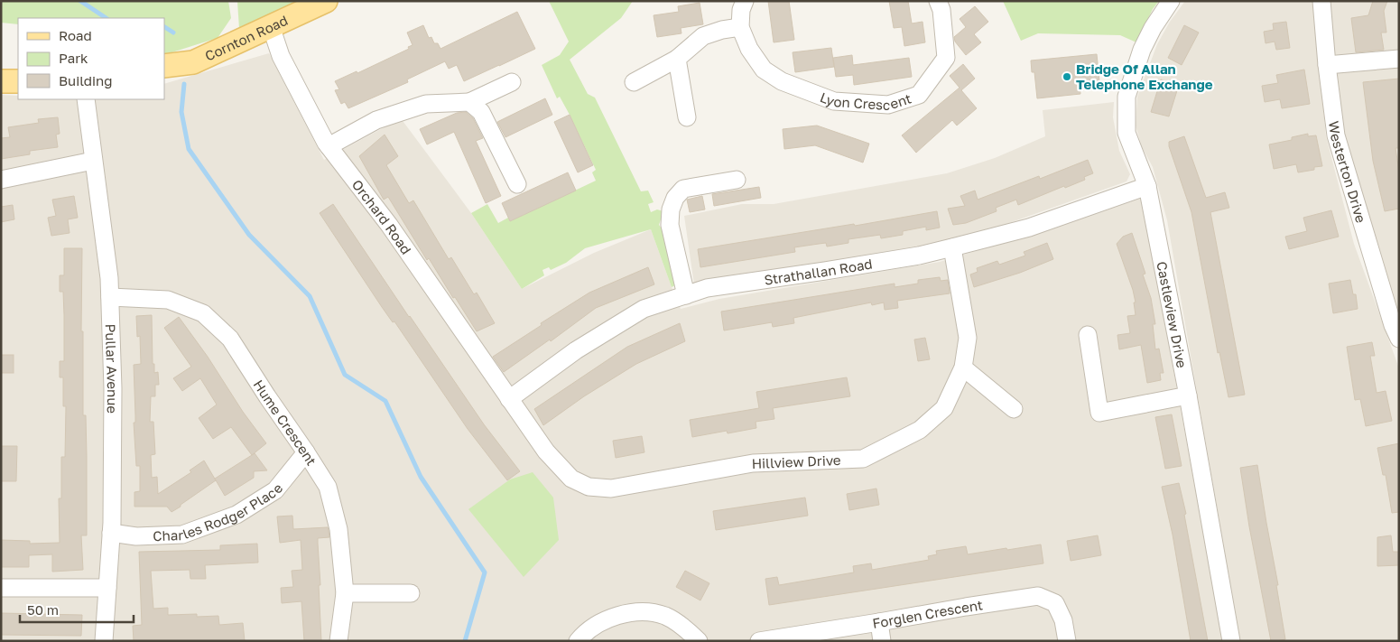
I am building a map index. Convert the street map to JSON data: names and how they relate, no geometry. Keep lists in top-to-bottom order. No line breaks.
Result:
{"streets":{"main road":["Cornton Road"],"street":["Lyon Crescent","Westerton Drive","Orchard Road","Strathallan Road","Castleview Drive","Pullar Avenue","Hume Crescent","Hillview Drive","Charles Rodger Place","Forglen Crescent"]},"crossings":[["Cornton Road","Orchard Road"],["Orchard Road","Strathallan Road"],["Orchard Road","Hillview Drive"],["Strathallan Road","Castleview Drive"],["Strathallan Road","Hillview Drive"],["Pullar Avenue","Hume Crescent"],["Pullar Avenue","Charles Rodger Place"],["Hume Crescent","Charles Rodger Place"]],"places":["Bridge Of Allan Telephone Exchange"],"legend":["Road","Park","Building"],"scale_bar":"50 m"}
